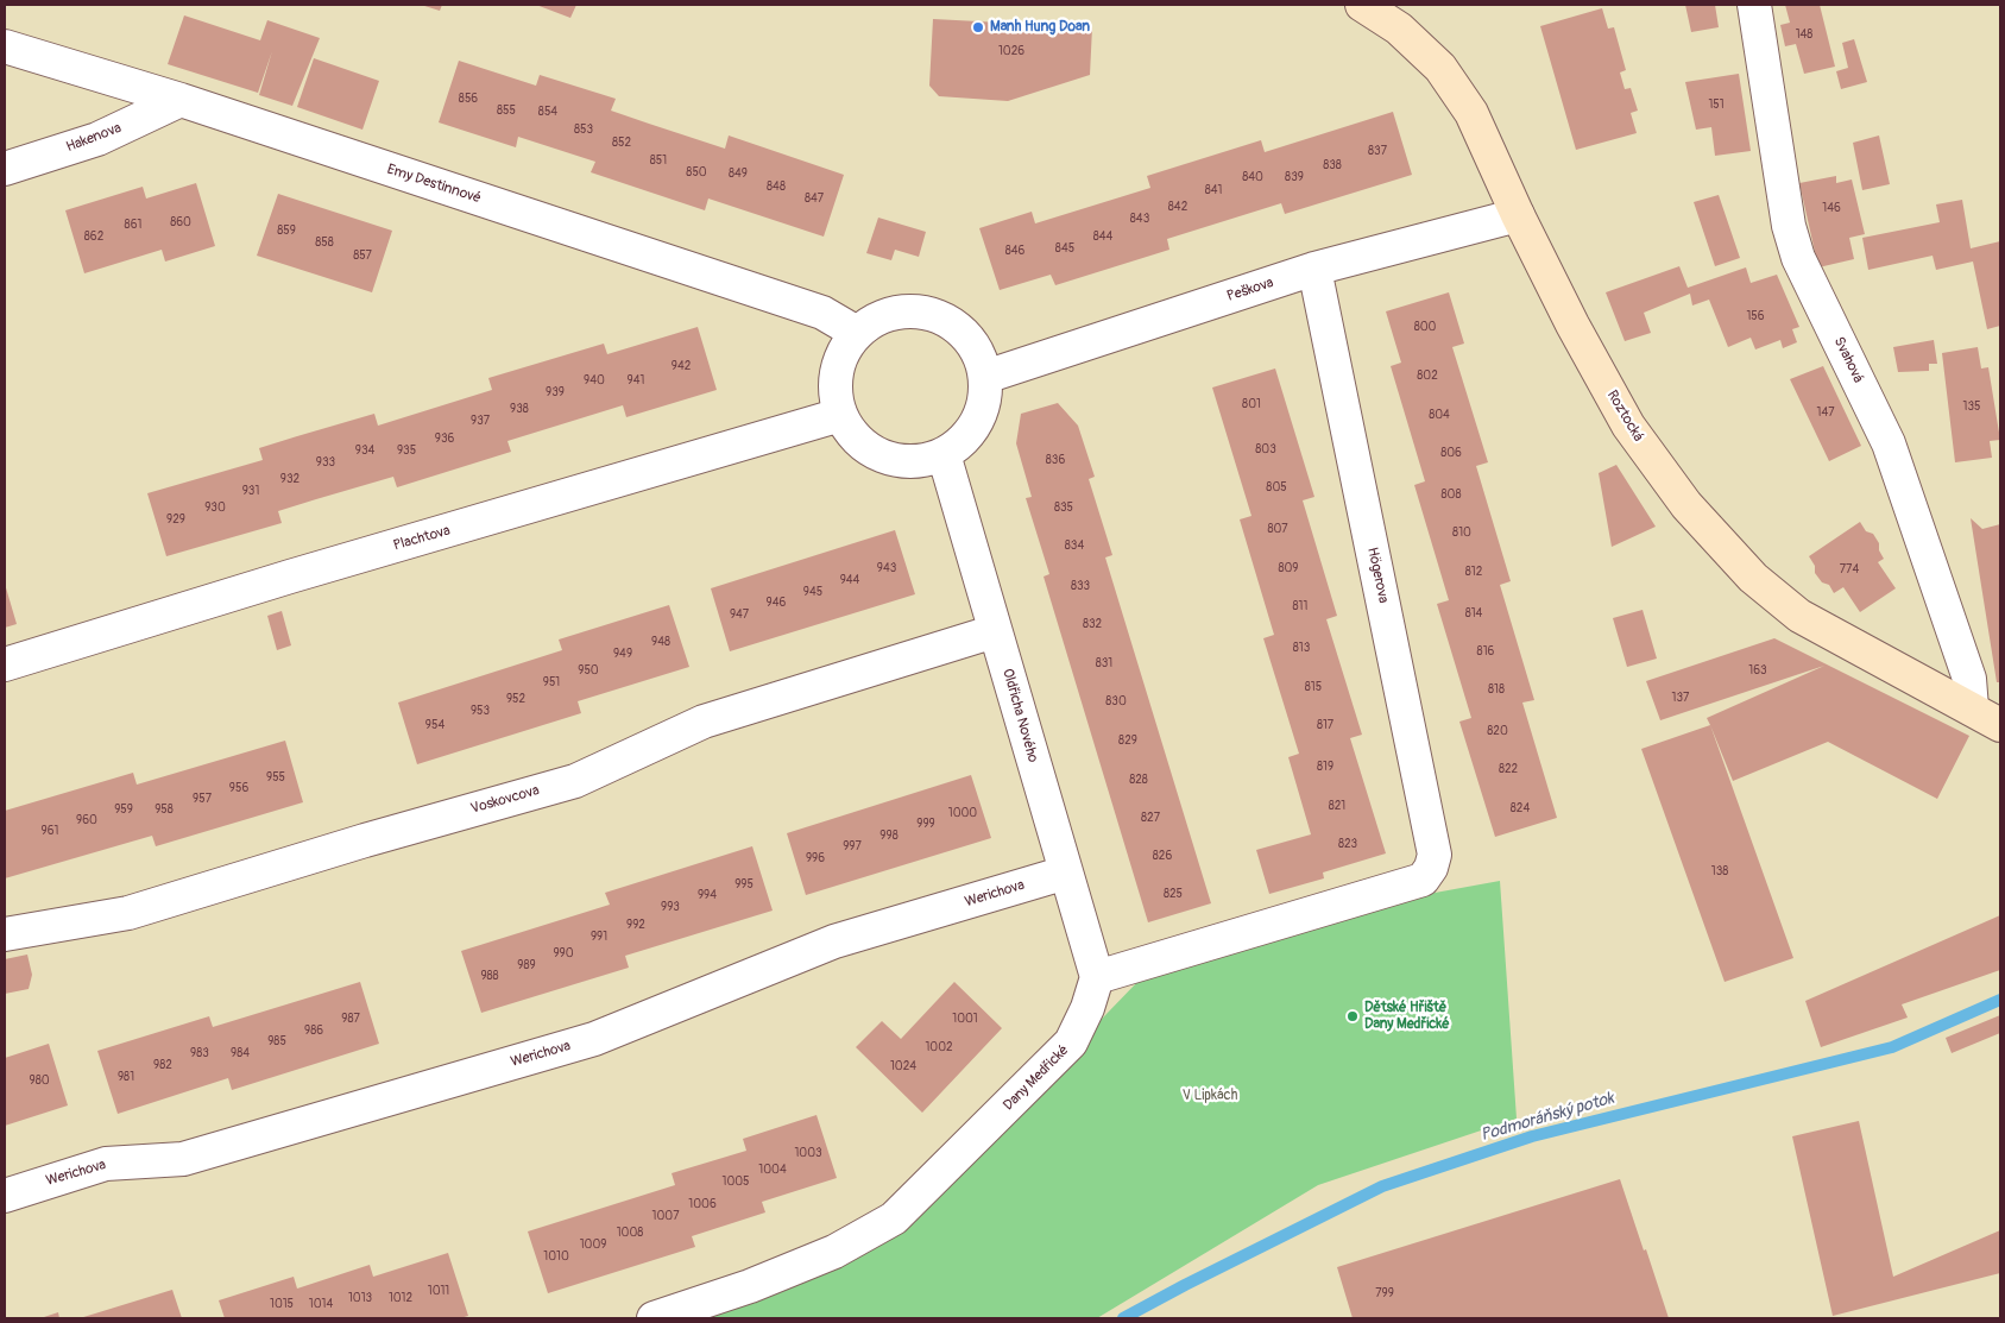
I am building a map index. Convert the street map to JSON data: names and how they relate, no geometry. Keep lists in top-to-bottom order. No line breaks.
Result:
{"streets":{"street":["Hakenova","Emy Destinnové","Peškova","Svahová","Roztocká","Plachtova","Högerova","Oldřicha Nového","Voskovcova","Werichova","Dany Medřické"]},"crossings":[["Hakenova","Emy Destinnové"],["Emy Destinnové","Peškova"],["Emy Destinnové","Plachtova"],["Emy Destinnové","Oldřicha Nového"],["Peškova","Roztocká"],["Peškova","Plachtova"],["Peškova","Högerova"],["Peškova","Oldřicha Nového"],["Svahová","Roztocká"],["Plachtova","Oldřicha Nového"],["Högerova","Oldřicha Nového"],["Högerova","Dany Medřické"],["Oldřicha Nového","Voskovcova"],["Oldřicha Nového","Werichova"],["Oldřicha Nového","Dany Medřické"]],"water":["Podmoráňský potok"],"parks":["V Lipkách"],"places":["Manh Hung Doan","Dětské Hřiště Dany Medřické"],"house_numbers":["148","1026","856","151","855","854","853","852","837","851","838","850","849","840","839","848","841","847","842","146","843","860","861","859","862","844","858","845","846","857","156","800","942","802","940","941","939","801","135","938","147","804","937","936","803","934","935","806","836","933","932","805","931","808","930","835","929","807","810","834","943","809","774","812","944","833","945","946","811","814","947","832","948","813","816","949","831","950","163","951","815","818","137","952","830","953","954","817","820","829","819","822","955","828","956","957","821","824","959","958","1000","827","960","999","961","998","823","997","826","996","138","995","825","994","993","992","991","990","989","988","987","1001","986","985","1002","983","984","982","1024","981","980","1003","1004","1005","1006","1007","1008","1009","1010","1011","799","1013","1012","1015","1014"]}
